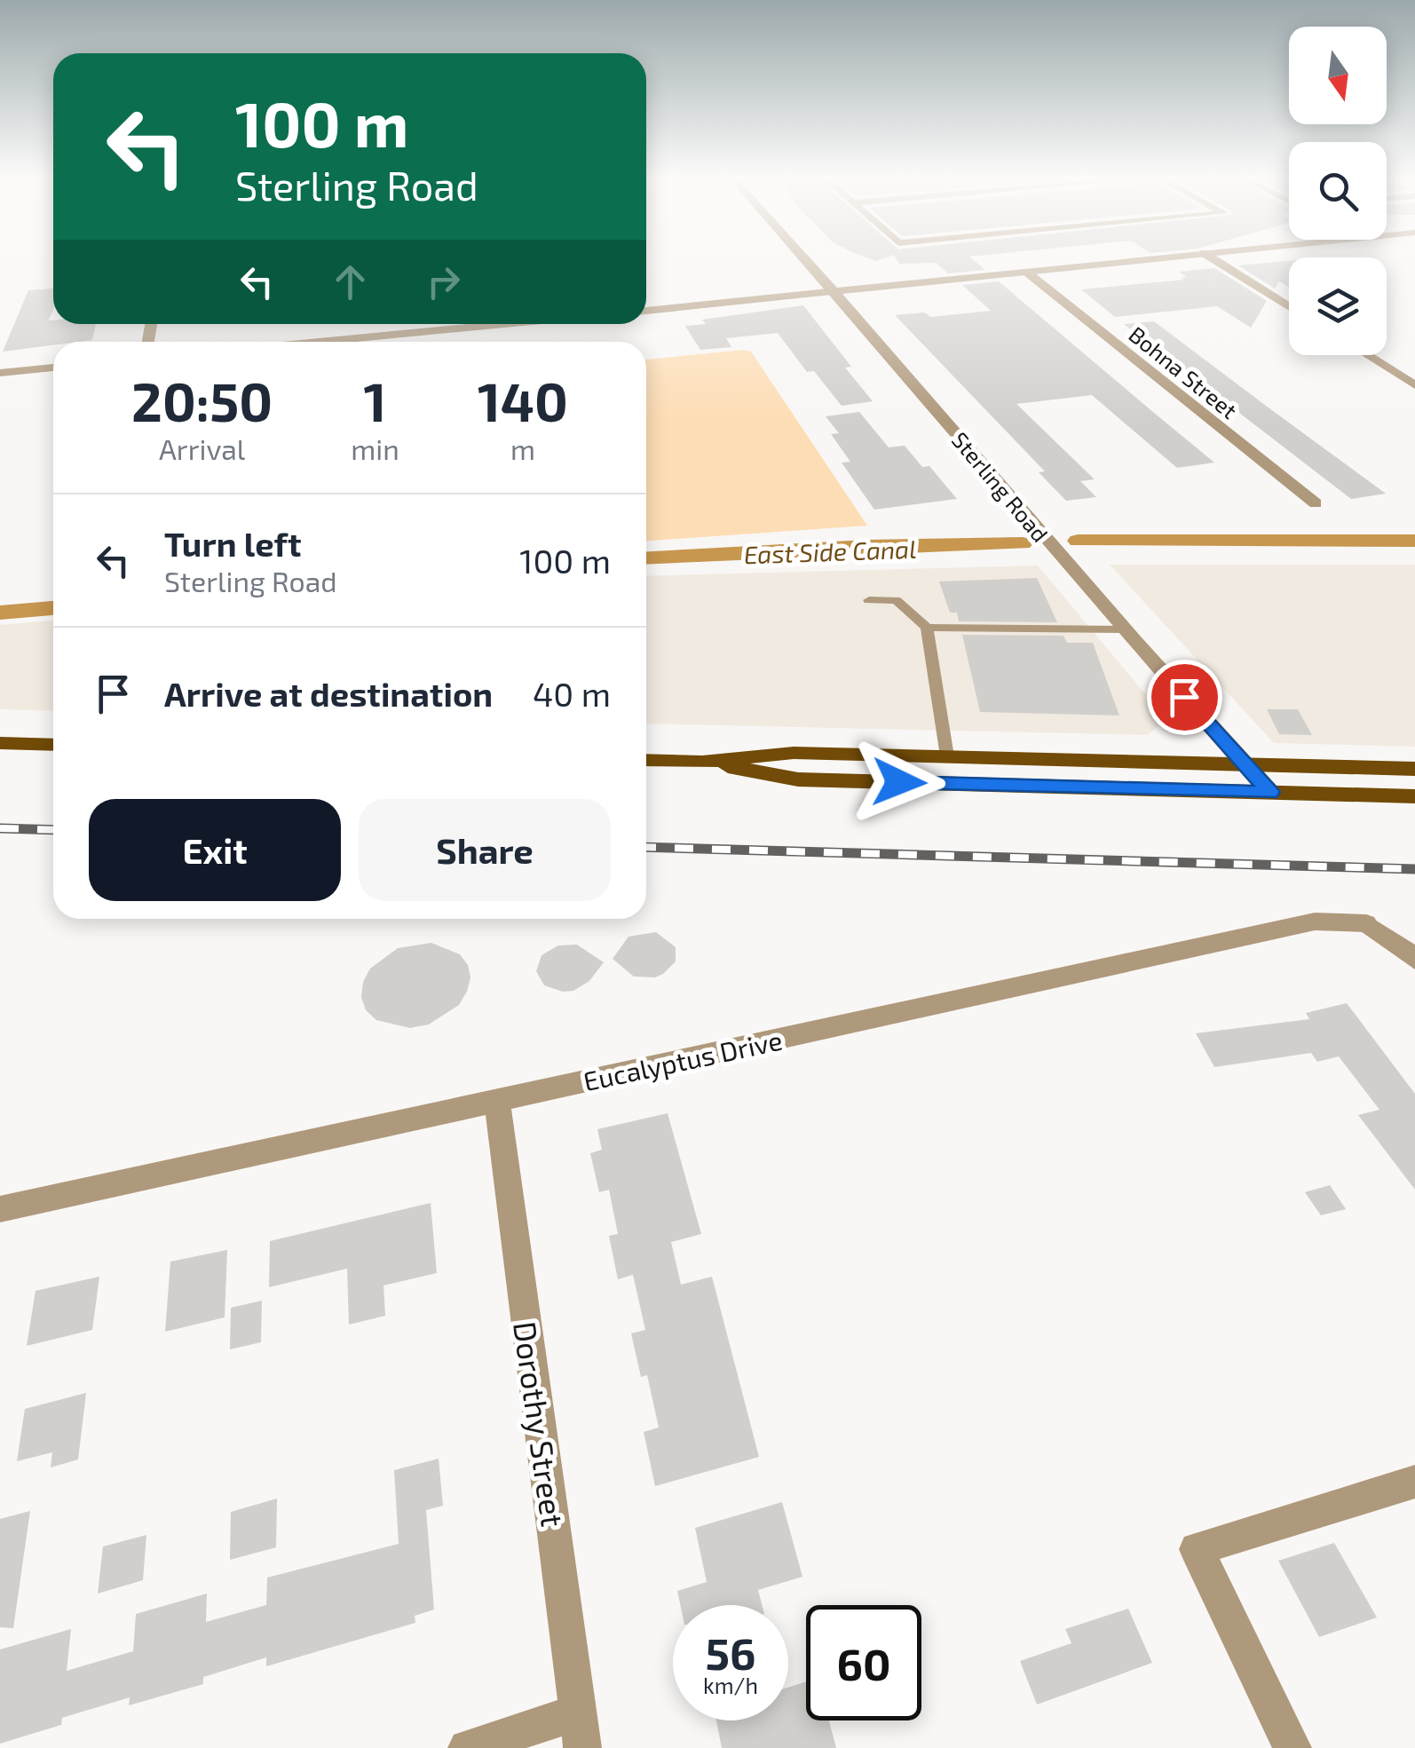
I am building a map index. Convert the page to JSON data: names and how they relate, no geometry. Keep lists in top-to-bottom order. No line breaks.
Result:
{"streets":{"street":["Bohna Street","Sterling Road","Eucalyptus Drive","Dorothy Street"]},"crossings":[["Eucalyptus Drive","Dorothy Street"]],"water":["East Side Canal"],"north":"bottom","page":{"turn":["100 m","Sterling Road"],"eta":["20:50","Arrival","1","min","140","m"],"list":[{"name":"Turn left","note":"Sterling Road","value":"100 m"},{"name":"Arrive at destination","value":"40 m"}],"buttons":["Exit","Share"],"speed":"56 km/h","limit":"60"}}
